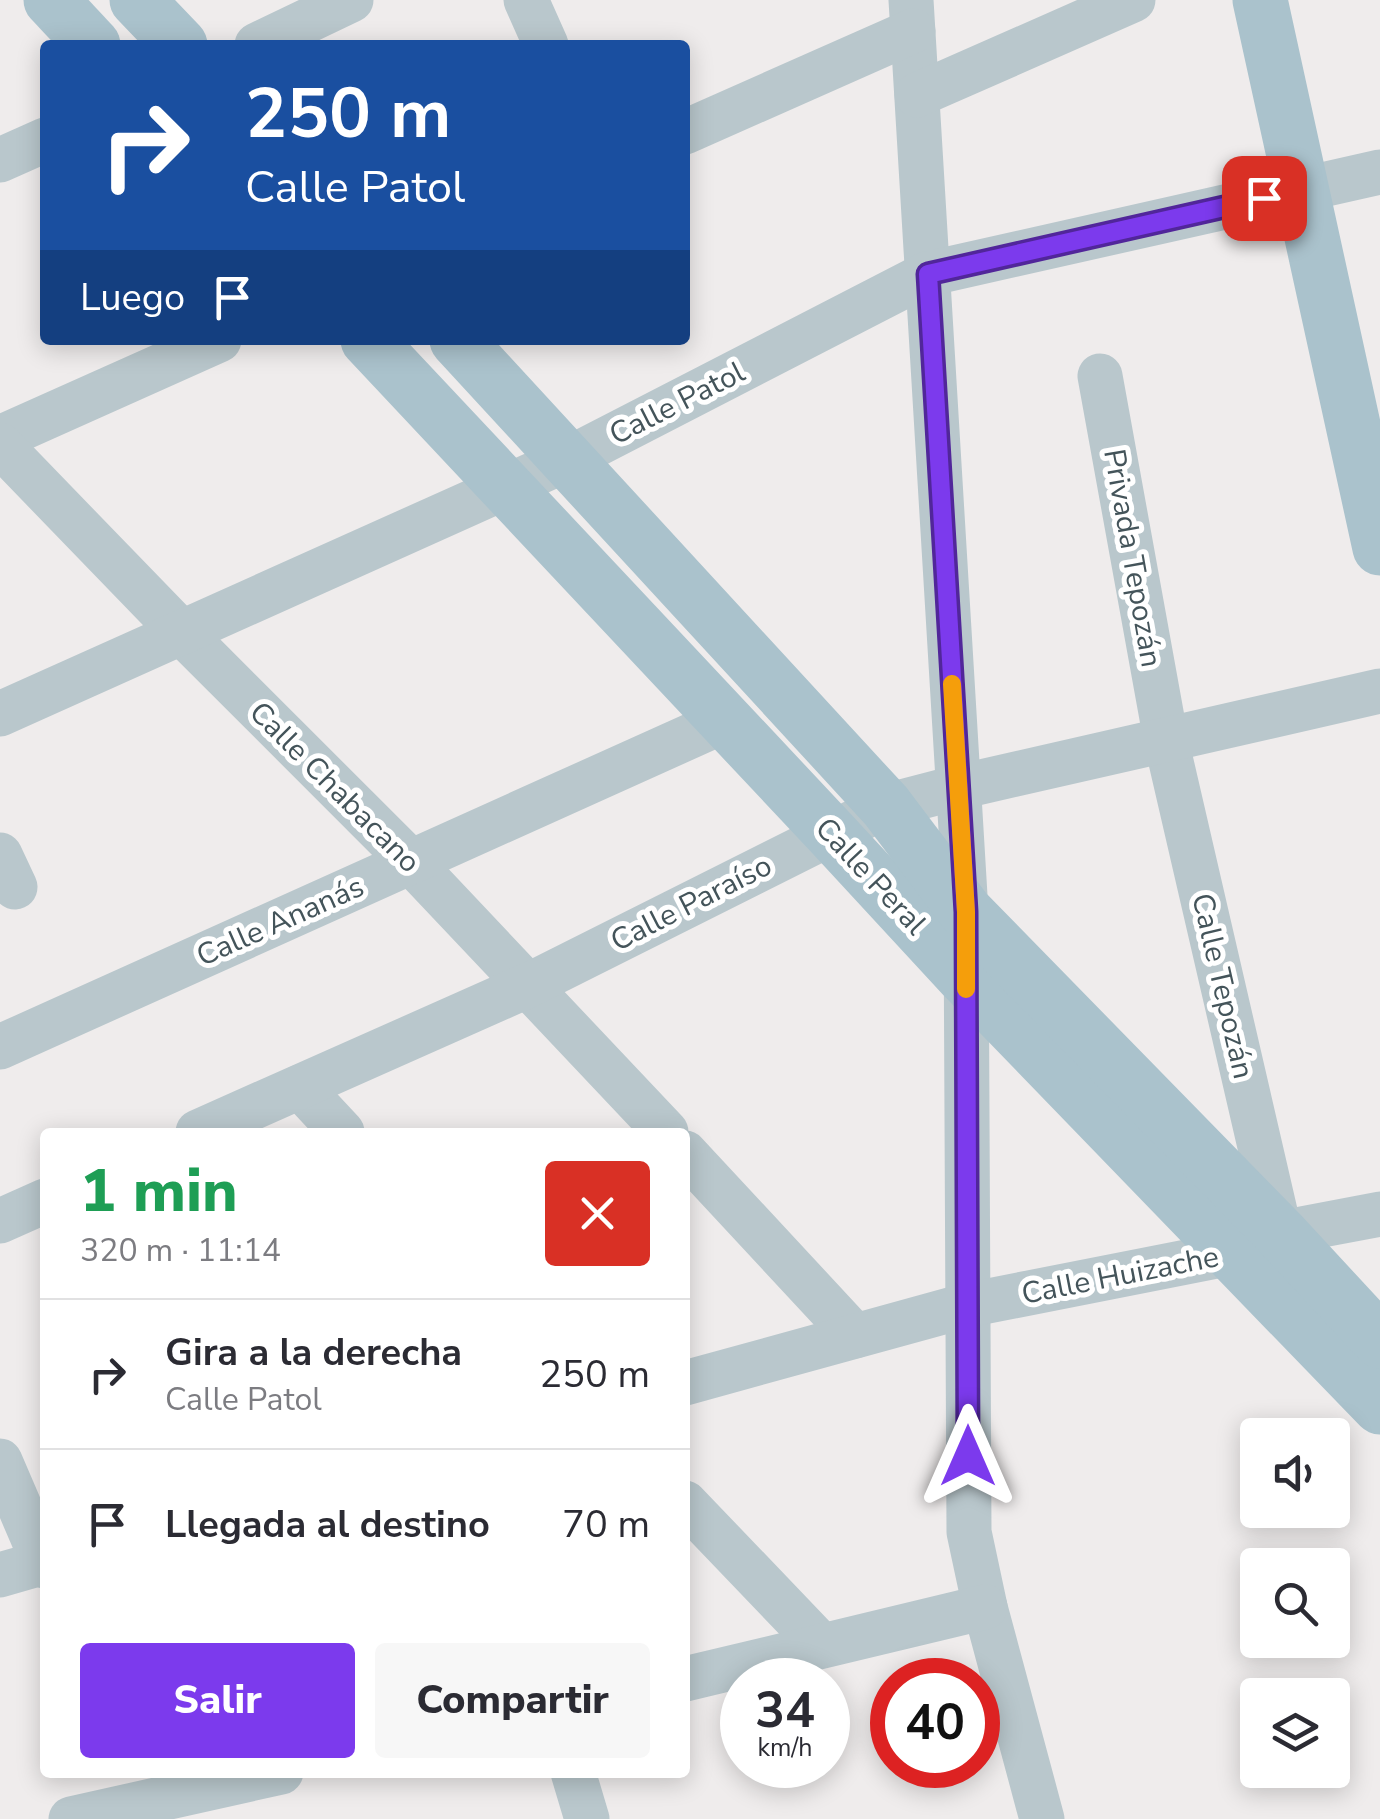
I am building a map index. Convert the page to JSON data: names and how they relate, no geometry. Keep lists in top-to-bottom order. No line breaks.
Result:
{"streets":{"main road":["Calle Peral"],"street":["Calle Patol","Privada Tepozán","Calle Chabacano","Calle Paraíso","Calle Ananás","Calle Tepozán","Calle Huizache"]},"crossings":[["Calle Patol","Calle Chabacano"],["Calle Patol","Calle Peral"],["Privada Tepozán","Calle Paraíso"],["Privada Tepozán","Calle Tepozán"],["Calle Chabacano","Calle Paraíso"],["Calle Chabacano","Calle Ananás"],["Calle Peral","Calle Paraíso"],["Calle Peral","Calle Ananás"],["Calle Peral","Calle Tepozán"],["Calle Peral","Calle Huizache"],["Calle Paraíso","Calle Tepozán"],["Calle Tepozán","Calle Huizache"]],"page":{"turn":["250 m","Calle Patol"],"then":"Luego","heading":["1 min","320 m · 11:14"],"list":[{"name":"Gira a la derecha","note":"Calle Patol","value":"250 m"},{"name":"Llegada al destino","value":"70 m"}],"buttons":["Salir","Compartir"],"speed":"34 km/h","limit":"40"}}
